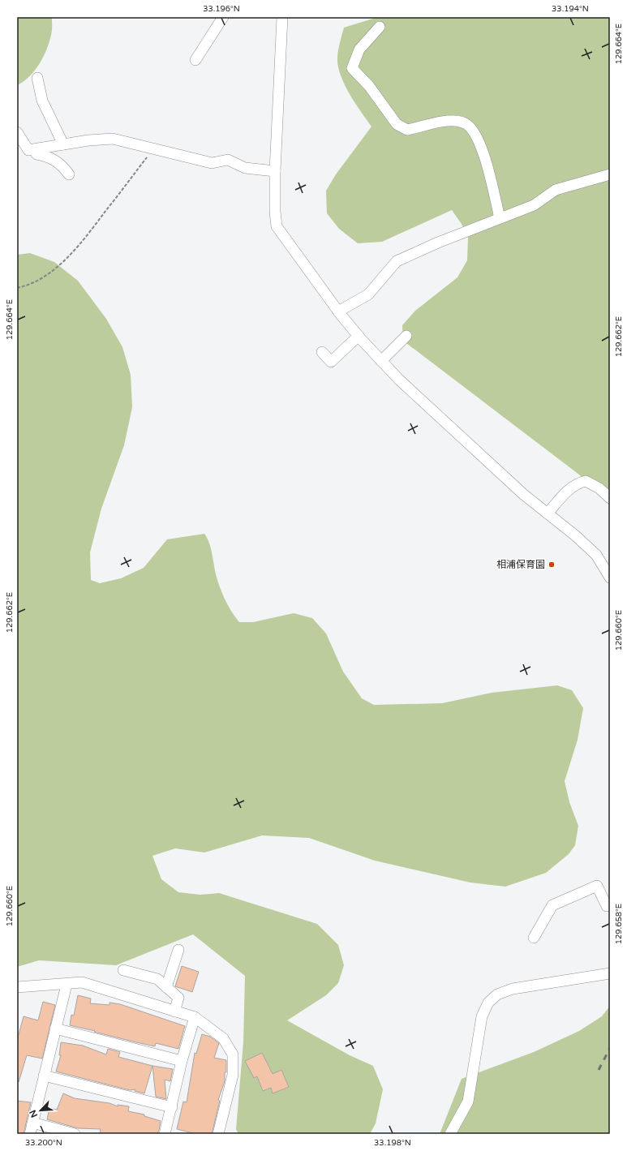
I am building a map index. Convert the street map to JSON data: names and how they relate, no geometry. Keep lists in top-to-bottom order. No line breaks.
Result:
{"places":["相浦保育園"],"north":"bottom left","coordinates":["33.196°N","33.194°N","129.664°E","129.662°E","129.660°E","129.658°E","33.200°N","33.198°N"]}
